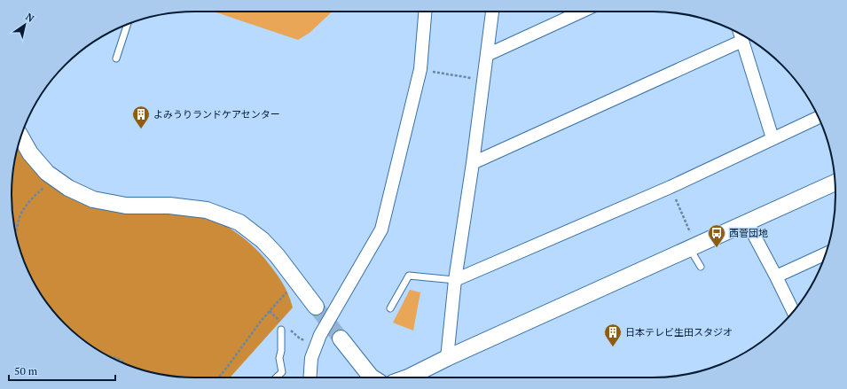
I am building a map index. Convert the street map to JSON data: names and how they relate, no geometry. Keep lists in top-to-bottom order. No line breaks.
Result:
{"places":{"building":["よみうりランドケアセンター","日本テレビ生田スタジオ"],"bus stop":["西菅団地"]},"scale_bar":"50 m","north":"top right"}
